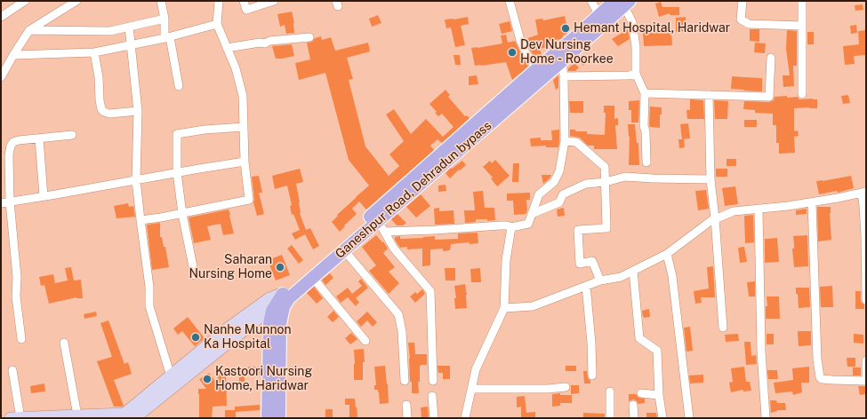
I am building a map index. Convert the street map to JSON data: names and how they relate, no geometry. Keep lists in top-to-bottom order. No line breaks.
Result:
{"streets":{"main road":["Ganeshpur Road, Dehradun bypass"]},"places":["Hemant Hospital, Haridwar","Dev Nursing Home - Roorkee","Saharan Nursing Home","Nanhe Munnon Ka Hospital","Kastoori Nursing Home, Haridwar"]}
